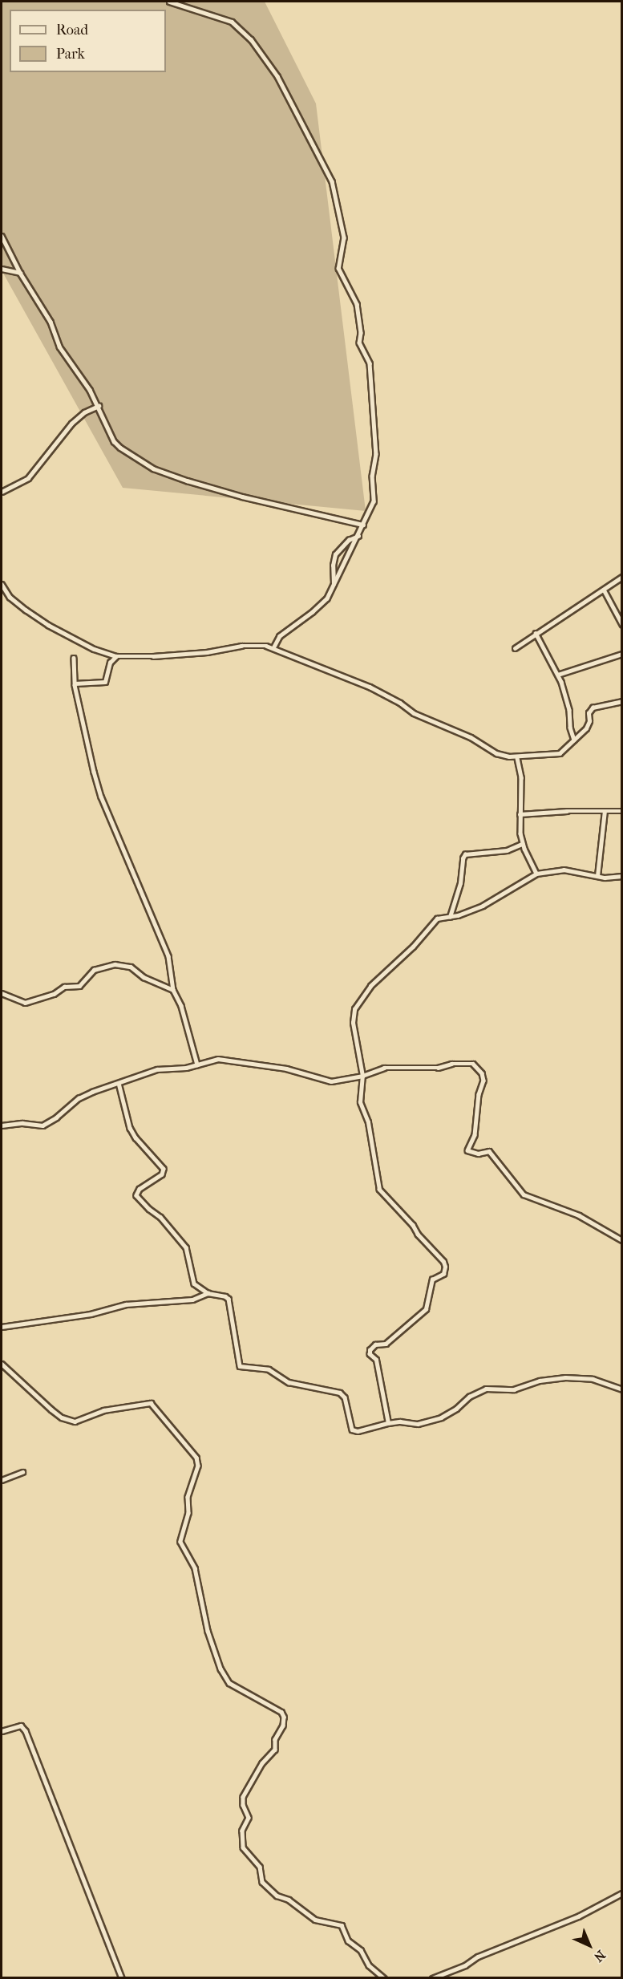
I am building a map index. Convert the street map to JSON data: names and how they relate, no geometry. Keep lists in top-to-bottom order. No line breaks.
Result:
{"legend":["Road","Park"],"north":"bottom right"}
